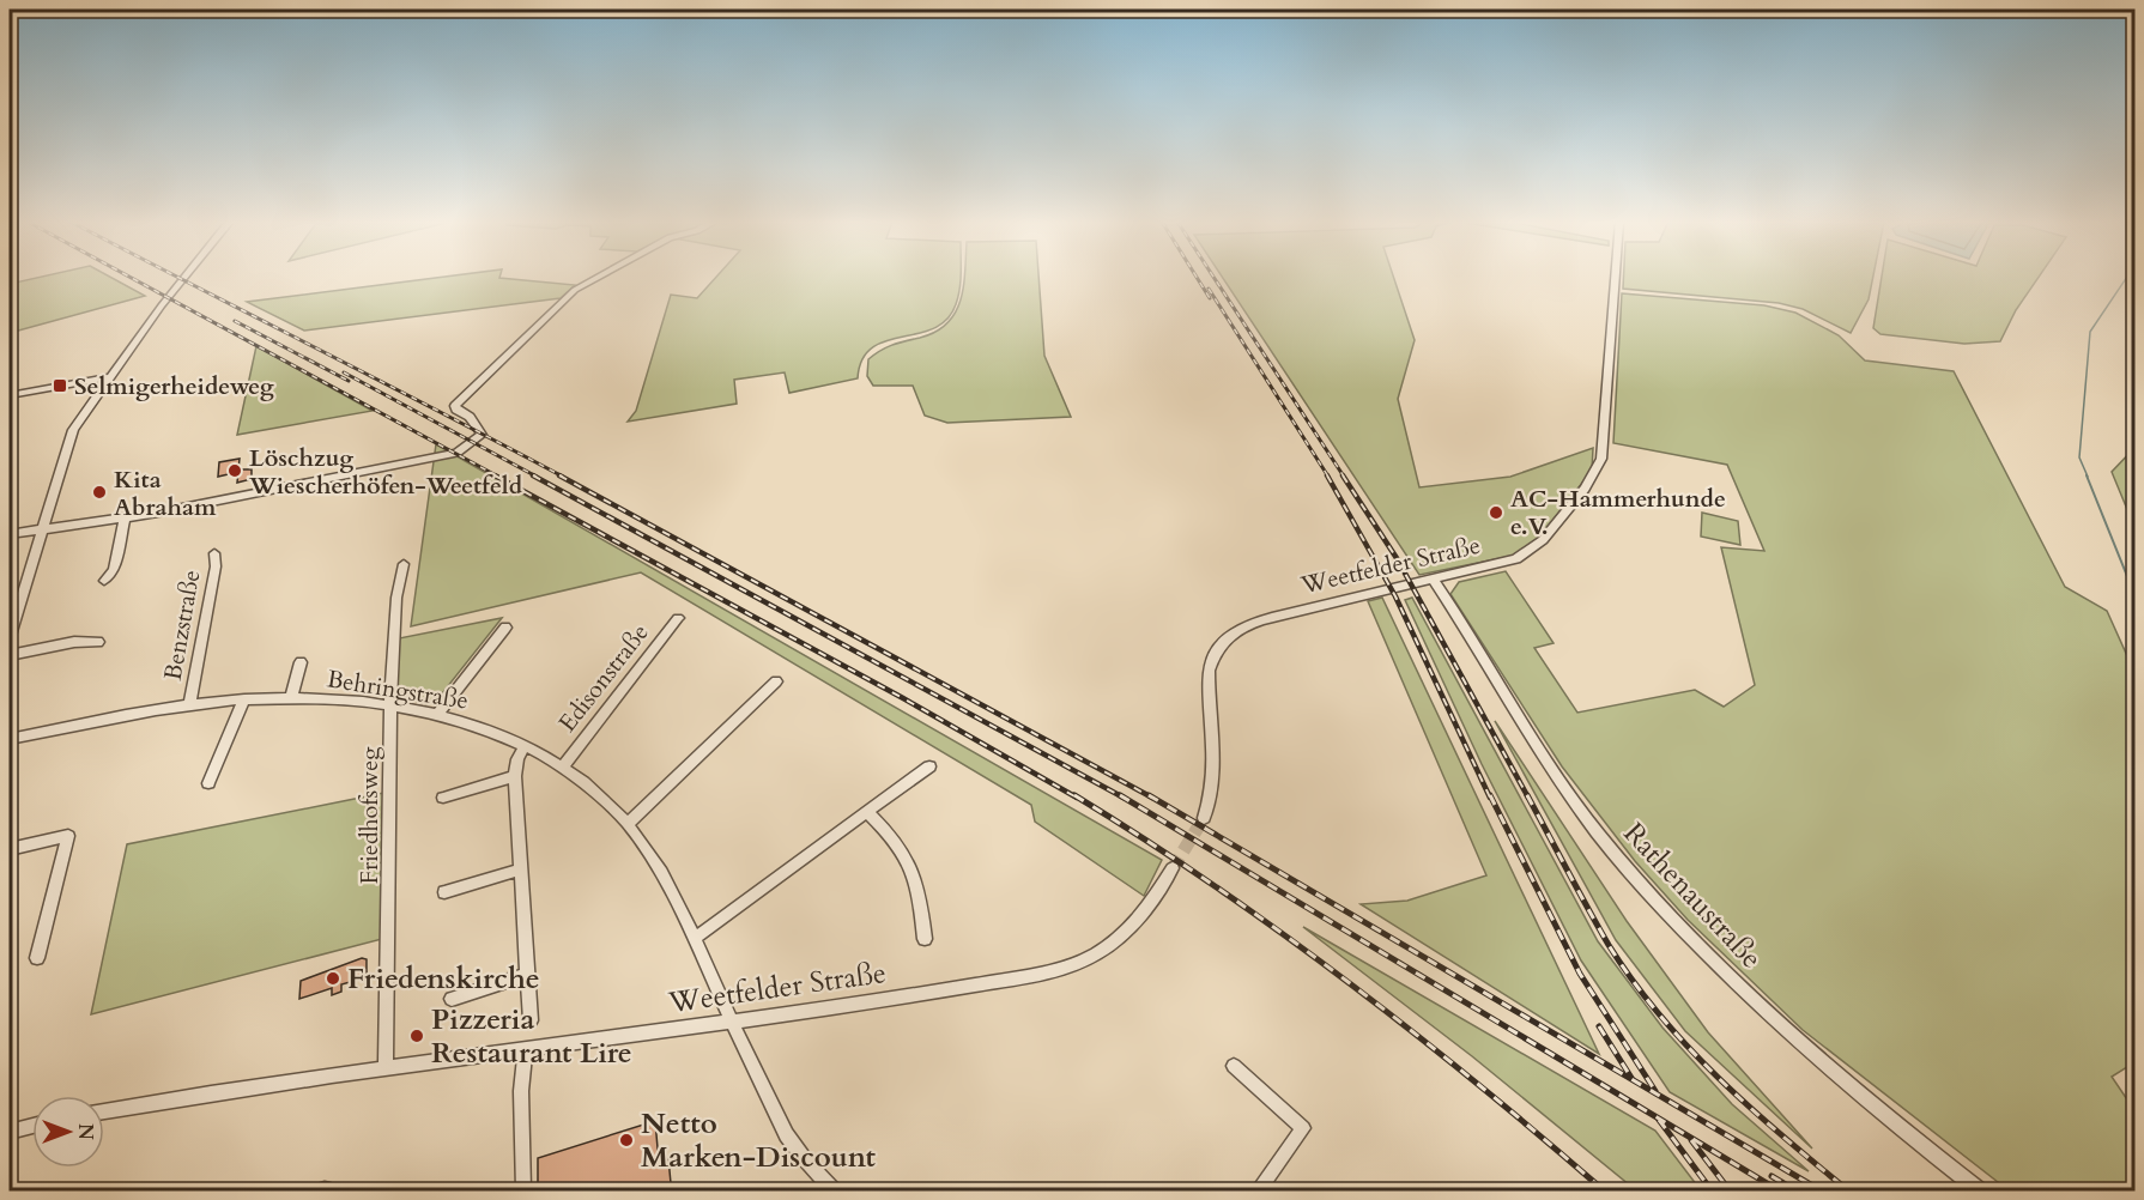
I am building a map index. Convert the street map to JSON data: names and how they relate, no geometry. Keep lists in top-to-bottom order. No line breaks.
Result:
{"streets":{"street":["Weetfelder Straße","Benzstraße","Edisonstraße","Behringstraße","Friedhofsweg","Rathenaustraße"]},"crossings":[["Weetfelder Straße","Behringstraße"],["Weetfelder Straße","Friedhofsweg"],["Weetfelder Straße","Rathenaustraße"],["Benzstraße","Behringstraße"],["Edisonstraße","Behringstraße"],["Behringstraße","Friedhofsweg"]],"places":{"transit":["Selmigerheideweg"],"other":["Löschzug Wiescherhöfen-Weetfeld","Kita Abraham","AC-Hammerhunde e.V.","Friedenskirche","Pizzeria Restaurant Lire","Netto Marken-Discount"]},"north":"right"}
